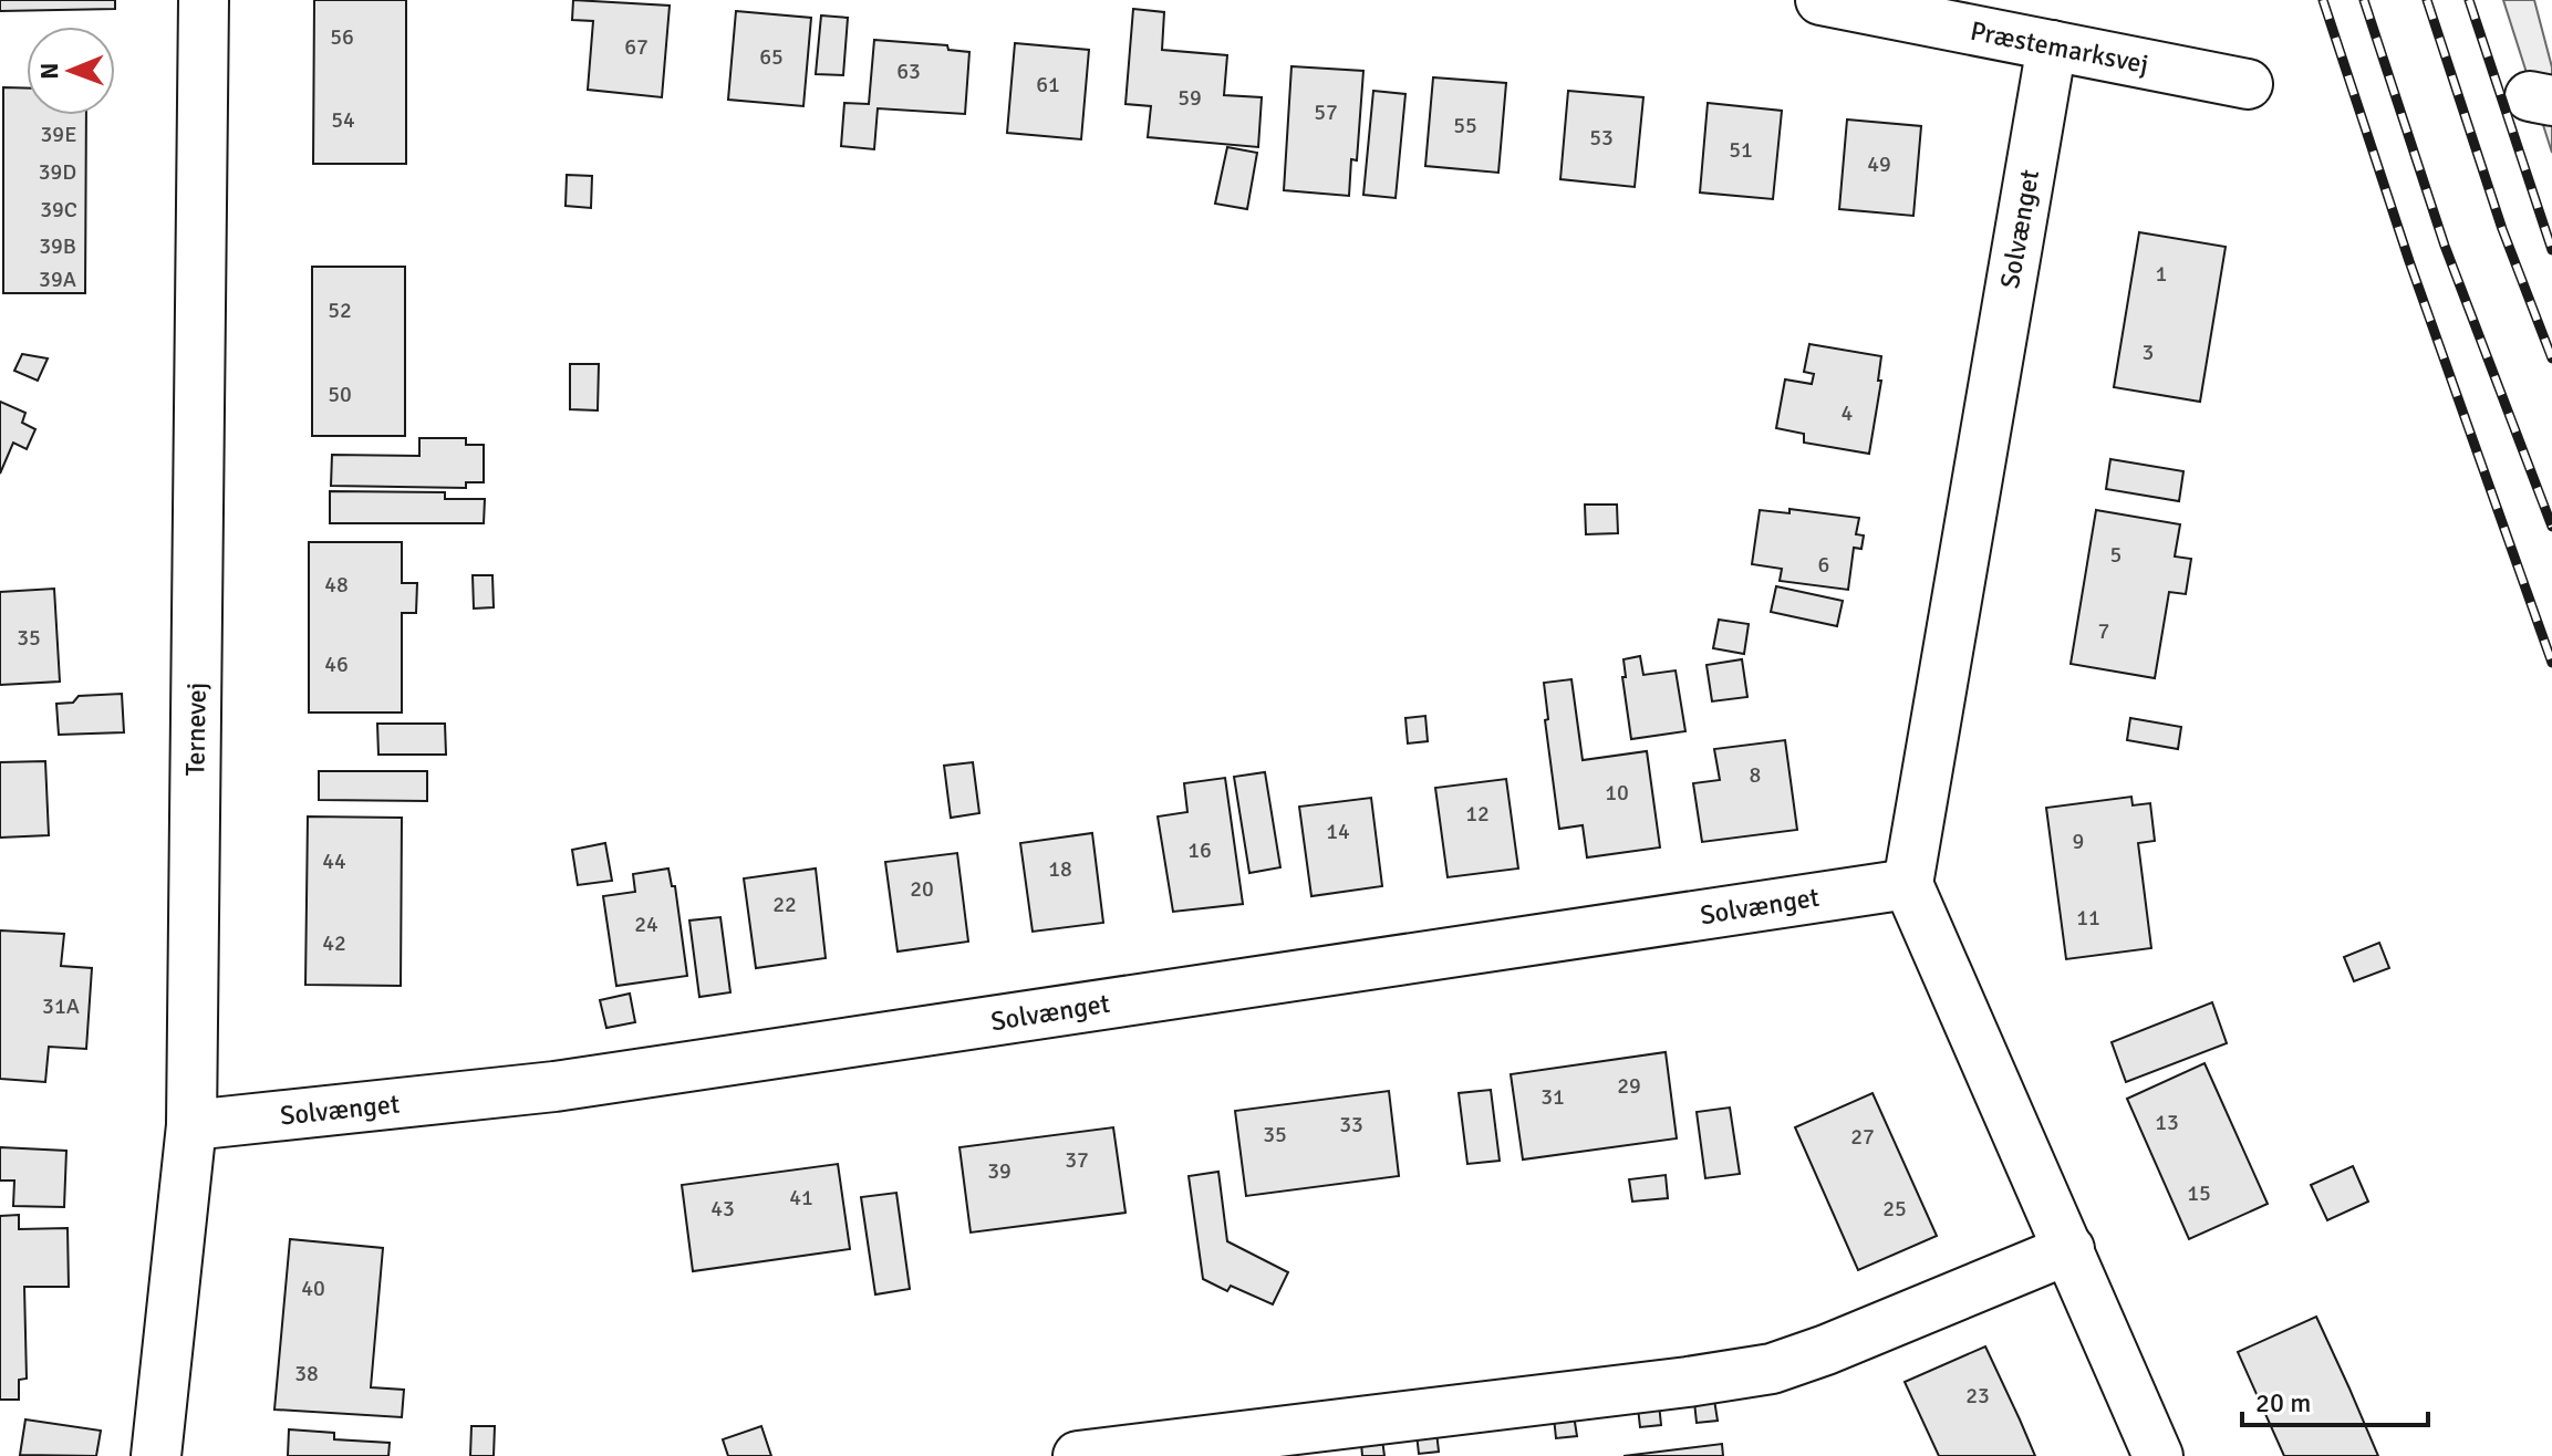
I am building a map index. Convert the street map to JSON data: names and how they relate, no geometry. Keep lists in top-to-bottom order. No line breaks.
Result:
{"streets":{"street":["Præstemarksvej","Solvænget","Ternevej"]},"crossings":[["Præstemarksvej","Solvænget"],["Solvænget","Ternevej"]],"house_numbers":["56","67","65","63","61","59","57","54","55","39E","53","51","49","39D","39C","39B","1","39A","52","3","50","4","5","6","48","7","35","46","8","10","12","14","9","16","44","18","20","22","11","24","42","31A","29","31","13","33","35","27","37","39","15","41","43","25","40","38","23"],"scale_bar":"20 m","north":"left"}
